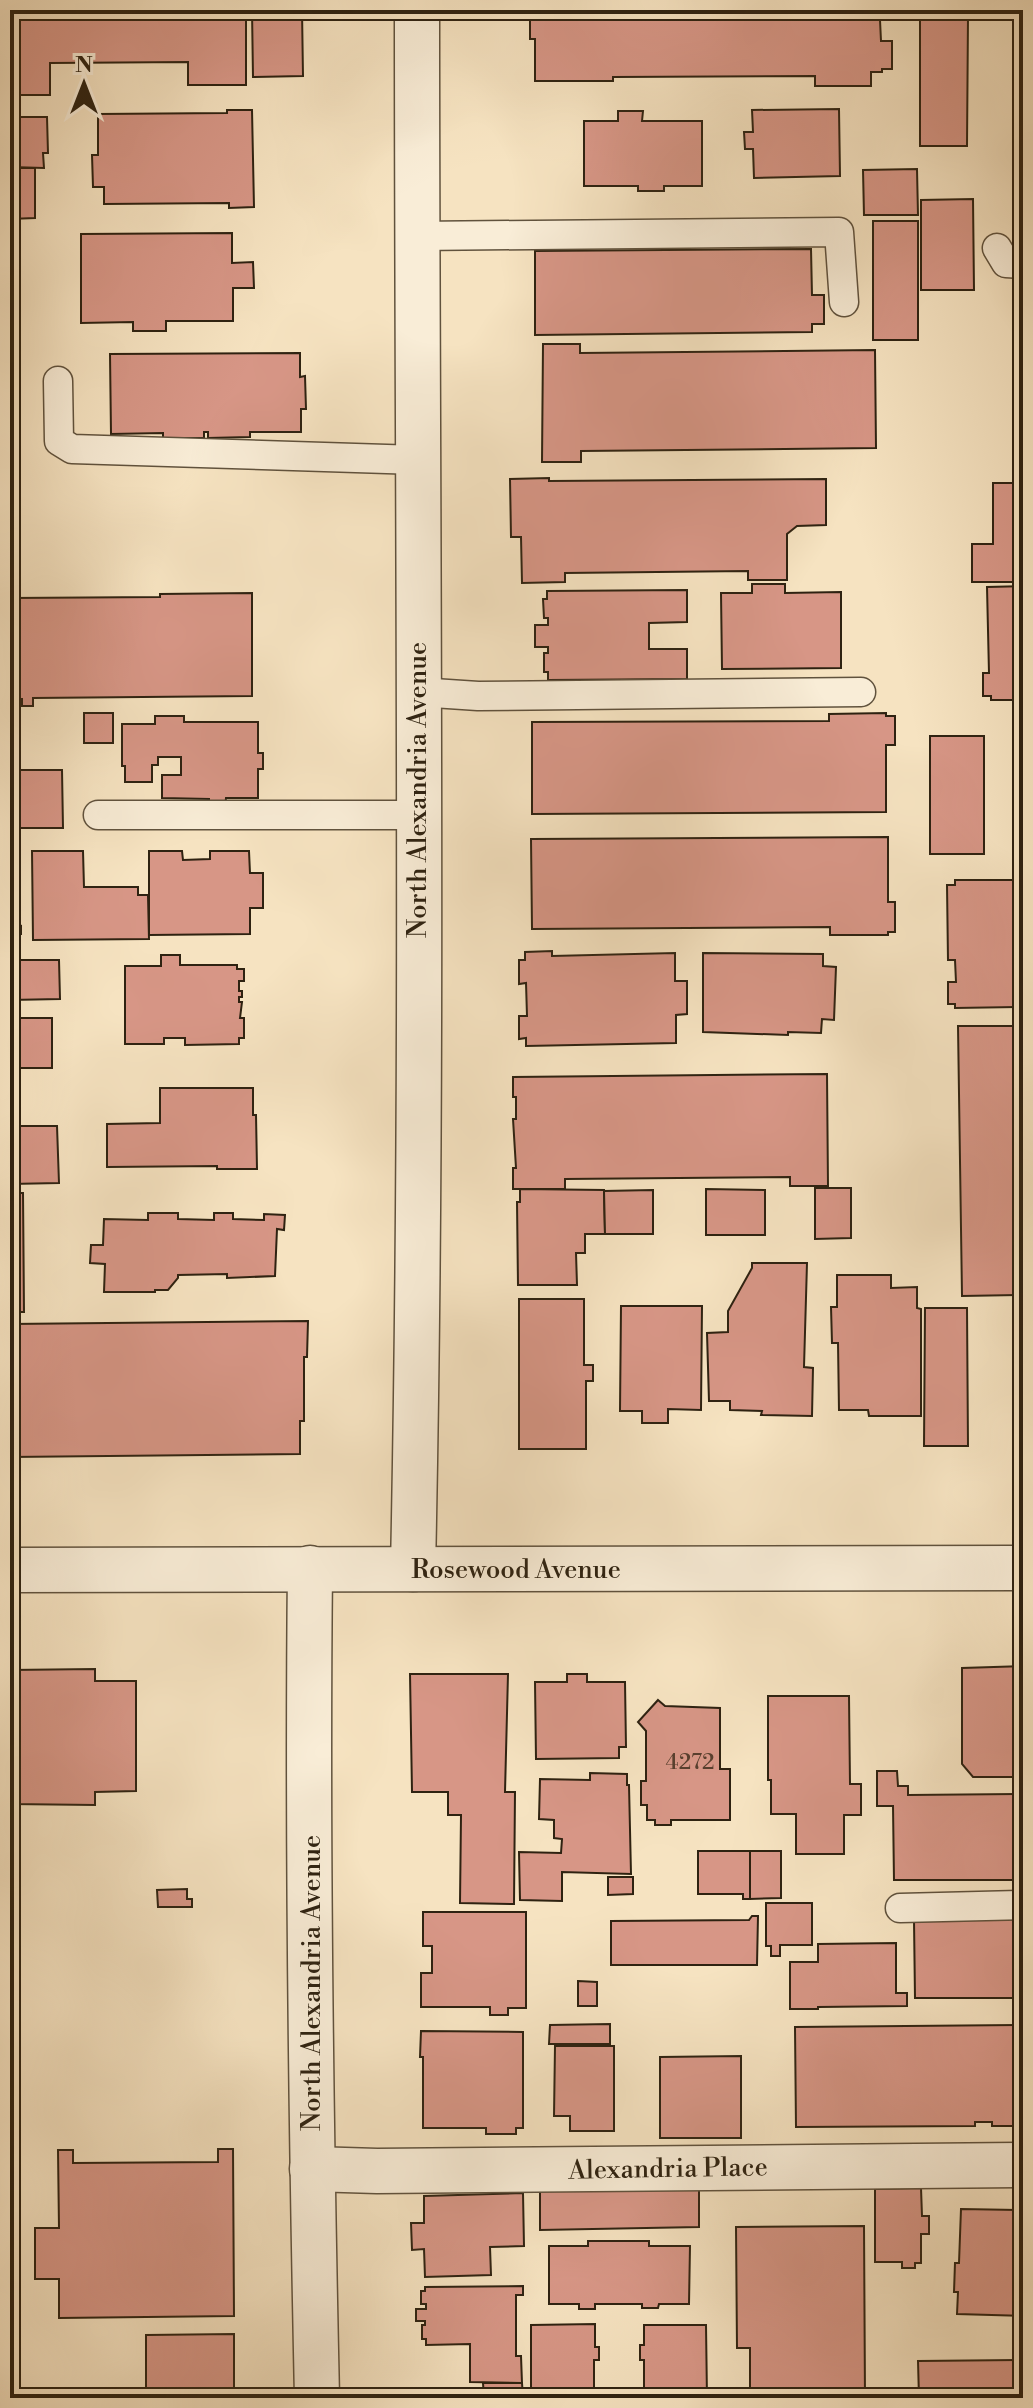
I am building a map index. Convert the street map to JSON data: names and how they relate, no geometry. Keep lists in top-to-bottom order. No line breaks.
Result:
{"streets":{"street":["North Alexandria Avenue","Rosewood Avenue","Alexandria Place"]},"crossings":[["North Alexandria Avenue","Rosewood Avenue"],["North Alexandria Avenue","Alexandria Place"]],"house_numbers":["4272"],"north":"top"}
